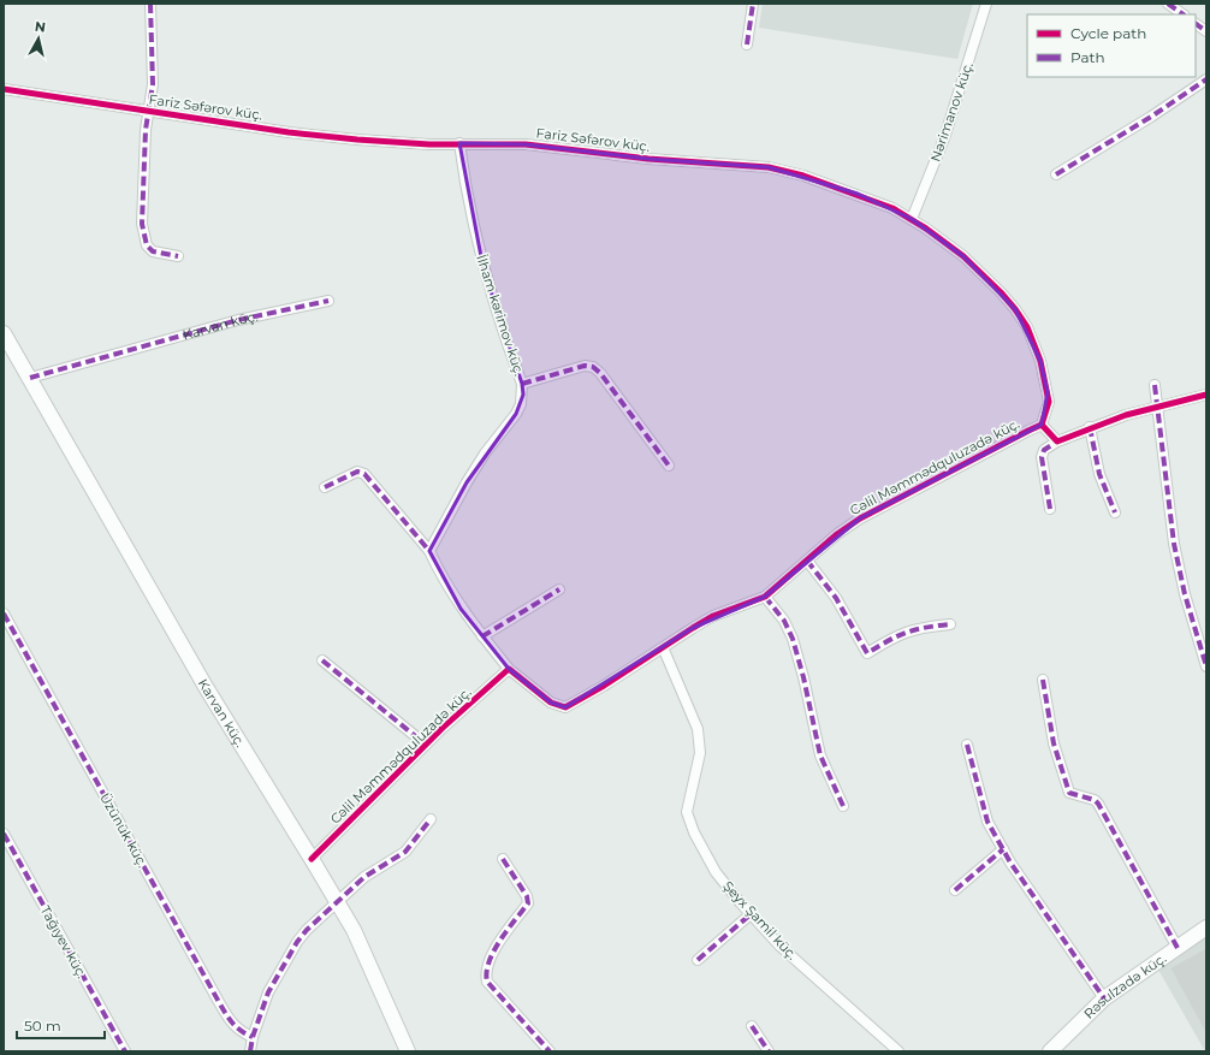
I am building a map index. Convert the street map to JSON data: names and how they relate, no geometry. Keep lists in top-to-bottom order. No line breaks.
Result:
{"streets":{"street":["Fariz Səfərov küç.","Nərimanov küç.","İlham kərimov küç.","Karvan küç.","Cəlil Məmmədquluzadə küç.","Üzünük küç.","Şeyx Şamil küç.","Tağıyev küç.","Rəsulzadə küç."]},"crossings":[["Fariz Səfərov küç.","Nərimanov küç."],["Fariz Səfərov küç.","İlham kərimov küç."],["Fariz Səfərov küç.","Cəlil Məmmədquluzadə küç."],["Karvan küç.","Cəlil Məmmədquluzadə küç."],["Cəlil Məmmədquluzadə küç.","Şeyx Şamil küç."]],"legend":["Cycle path","Path"],"scale_bar":"50 m","north":"top"}
